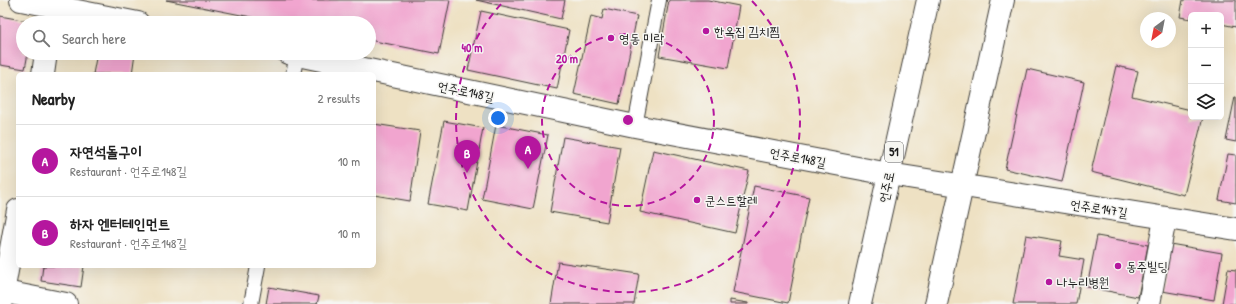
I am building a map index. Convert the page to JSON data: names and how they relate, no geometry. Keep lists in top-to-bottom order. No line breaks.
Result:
{"streets":{"street":["언주로148길","51","언주로","언주로147길"]},"crossings":[["언주로148길","언주로"],["언주로148길","언주로147길"]],"places":["한옥집 김치찜","영동 미락","쿤스트할레","동주빌딩","나누리병원"],"north":"bottom left","page":{"map_buttons":["+","−"],"search":"Search here","heading":["Nearby","2 results"],"list":[{"mark":"A","name":"자연석돌구이","note":"Restaurant · 언주로148길","value":"10 m"},{"mark":"B","name":"하자 엔터테인먼트","note":"Restaurant · 언주로148길","value":"10 m"}],"pins":["A","B"]},"rings":["40 m","20 m"]}
